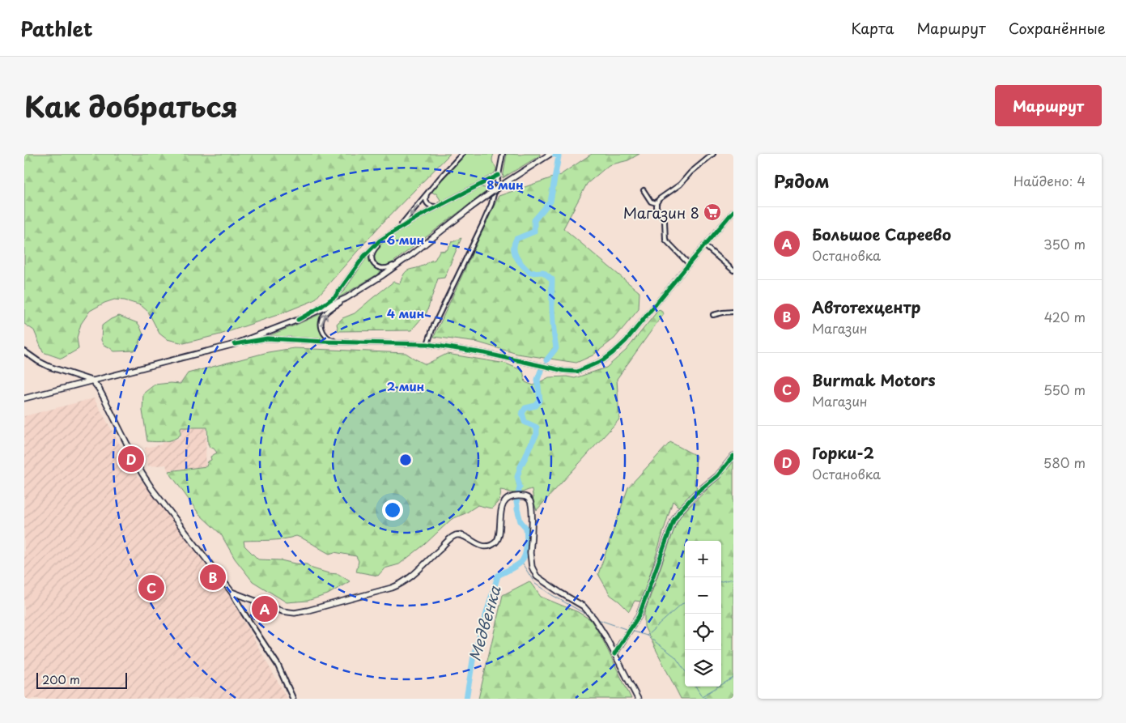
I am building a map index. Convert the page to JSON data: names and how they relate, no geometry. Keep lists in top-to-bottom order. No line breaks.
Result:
{"water":["Медвенка"],"places":{"supermarket":["Магазин 8"]},"scale_bar":"200 m","page":{"header":"Pathlet","nav":["Карта","Маршрут","Сохранённые"],"title":"Как добраться","buttons":"Маршрут","heading":["Рядом","Найдено: 4"],"list":[{"mark":"A","name":"Большое Сареево","note":"Остановка","value":"350 m"},{"mark":"B","name":"Автотехцентр","note":"Магазин","value":"420 m"},{"mark":"C","name":"Burmak Motors","note":"Магазин","value":"550 m"},{"mark":"D","name":"Горки-2","note":"Остановка","value":"580 m"}],"pins":["D","B","C","A"],"map_buttons":["+","−"],"scale":"200 m"},"rings":["8 мин","6 мин","4 мин","2 мин"]}
